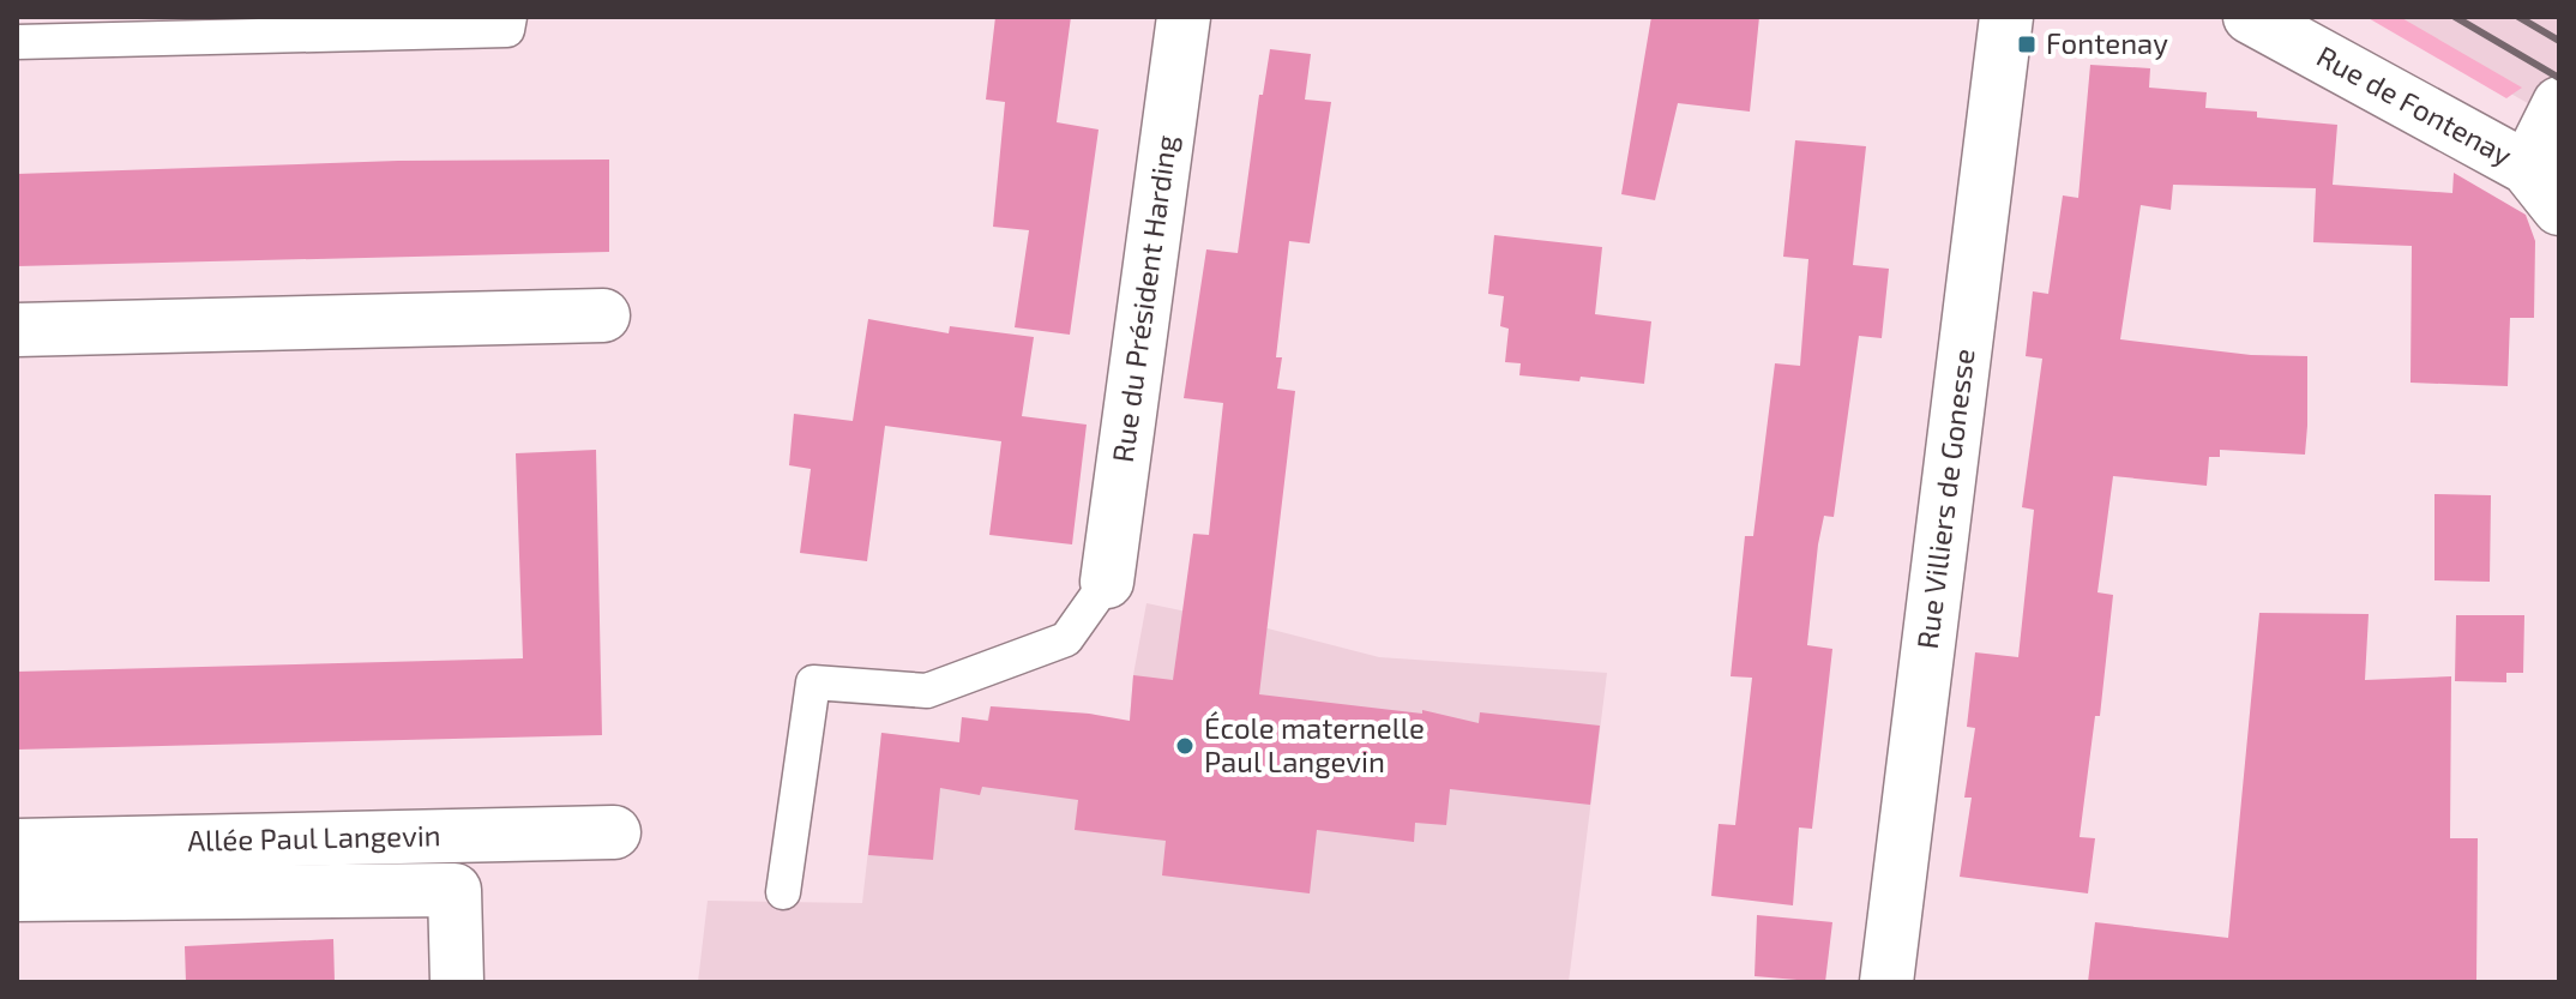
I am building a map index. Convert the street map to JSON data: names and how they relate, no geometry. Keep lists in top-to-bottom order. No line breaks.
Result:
{"streets":{"street":["Rue de Fontenay","Rue du Président Harding","Rue Villiers de Gonesse","Allée Paul Langevin"]},"places":{"transit":["Fontenay"],"other":["École maternelle Paul Langevin"]}}
